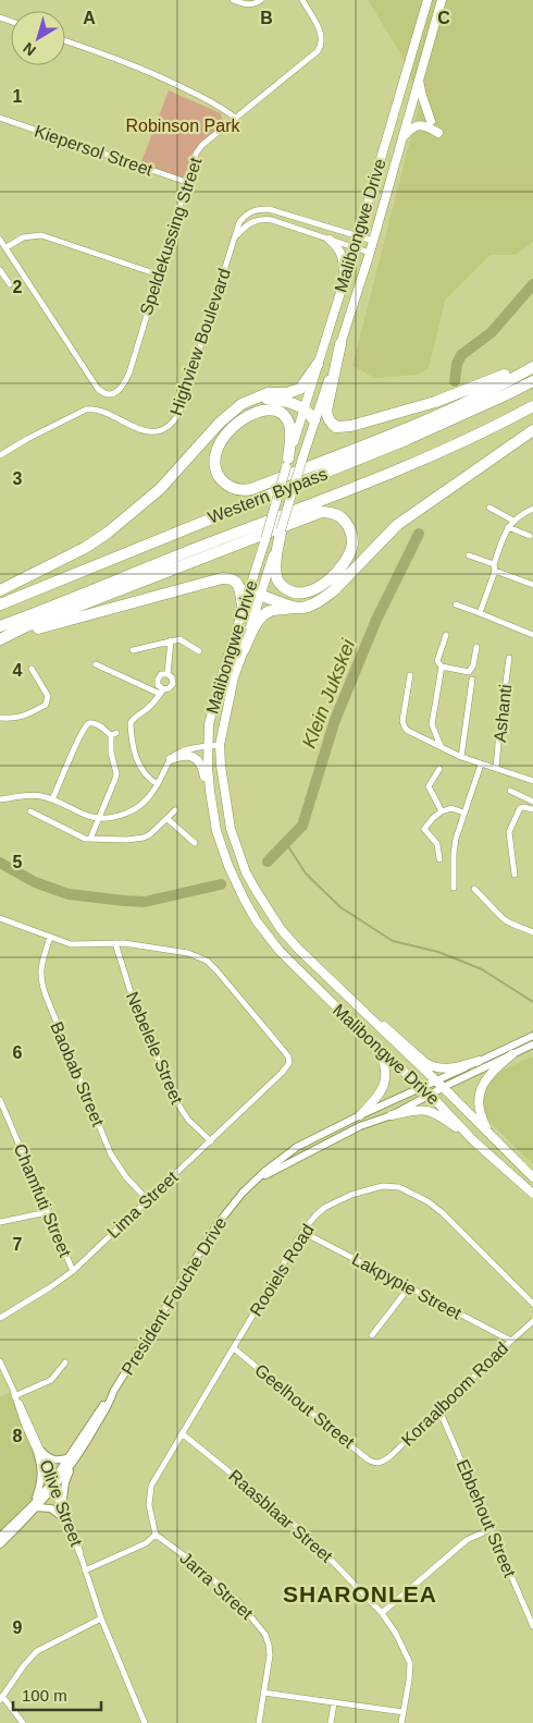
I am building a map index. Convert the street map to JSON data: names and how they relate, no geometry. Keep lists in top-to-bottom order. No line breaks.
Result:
{"streets":{"highway":["Western Bypass"],"main road":["Malibongwe Drive"],"street":["Kiepersol Street","Speldekussing Street","Highview Boulevard","Ashanti","Nebelele Street","Baobab Street","Chamfuti Street","Lima Street","Rooiels Road","Lakpypie Street","President Fouche Drive","Koraalboom Road","Geelhout Street","Olive Street","Raasblaar Street","Ebbehout Street","Jarra Street"]},"crossings":[["Kiepersol Street","Speldekussing Street"],["Malibongwe Drive","Highview Boulevard"],["Malibongwe Drive","President Fouche Drive"],["Nebelele Street","Lima Street"],["Baobab Street","Lima Street"],["Chamfuti Street","Lima Street"],["Rooiels Road","Lakpypie Street"],["Rooiels Road","Geelhout Street"],["Rooiels Road","Raasblaar Street"],["Rooiels Road","Jarra Street"],["Lakpypie Street","Koraalboom Road"],["President Fouche Drive","Olive Street"],["Koraalboom Road","Geelhout Street"],["Koraalboom Road","Ebbehout Street"]],"districts":["SHARONLEA"],"water":["Klein Jukskei"],"parks":["Robinson Park"],"scale_bar":"100 m","north":"bottom left","grid":{"columns":["A","B","C"],"rows":["1","2","3","4","5","6","7","8","9"]}}
